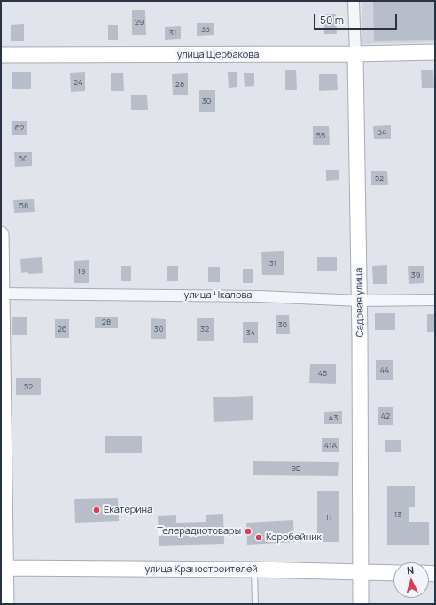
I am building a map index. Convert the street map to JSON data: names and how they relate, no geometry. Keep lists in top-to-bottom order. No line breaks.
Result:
{"streets":{"street":["улица Щербакова","улица Чкалова","Садовая улица","улица Краностроителей"]},"crossings":[["улица Щербакова","Садовая улица"],["улица Чкалова","Садовая улица"],["Садовая улица","улица Краностроителей"]],"places":["Екатерина","Телерадиотовары","Коробейник"],"house_numbers":["29","33","31","24","28","30","62","54","55","60","52","58","31","19","39","28","36","26","30","32","34","44","45","52","42","43","41А","9Б","13","11"],"scale_bar":"50 m","north":"top"}
